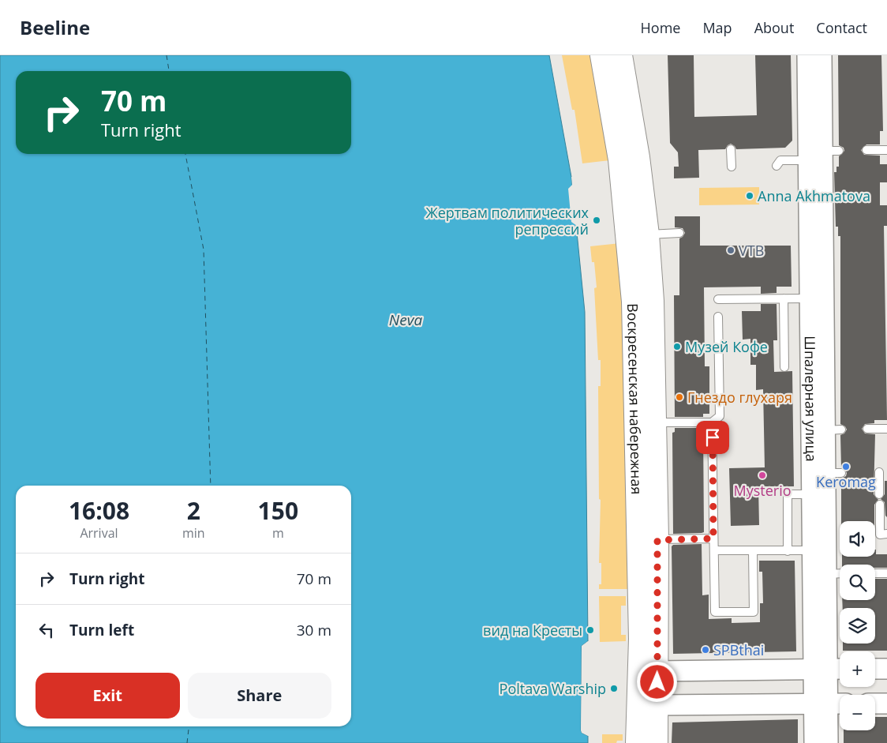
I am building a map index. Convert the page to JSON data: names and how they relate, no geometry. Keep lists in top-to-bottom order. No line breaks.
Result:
{"streets":{"main road":["Воскресенская набережная"],"street":["Шпалерная улица"]},"water":["Neva"],"places":["Anna Akhmatova","Жертвам политических репрессий","VTB","Музей Кофе","Гнездо глухаря","Keromag","Mysterio","вид на Кресты","SPBthai","Poltava Warship"],"page":{"header":"Beeline","nav":["Home","Map","About","Contact"],"turn":["70 m","Turn right"],"eta":["16:08","Arrival","2","min","150","m"],"map_buttons":["+","−"],"list":[{"name":"Turn right","value":"70 m"},{"name":"Turn left","value":"30 m"}],"buttons":["Exit","Share"]}}
